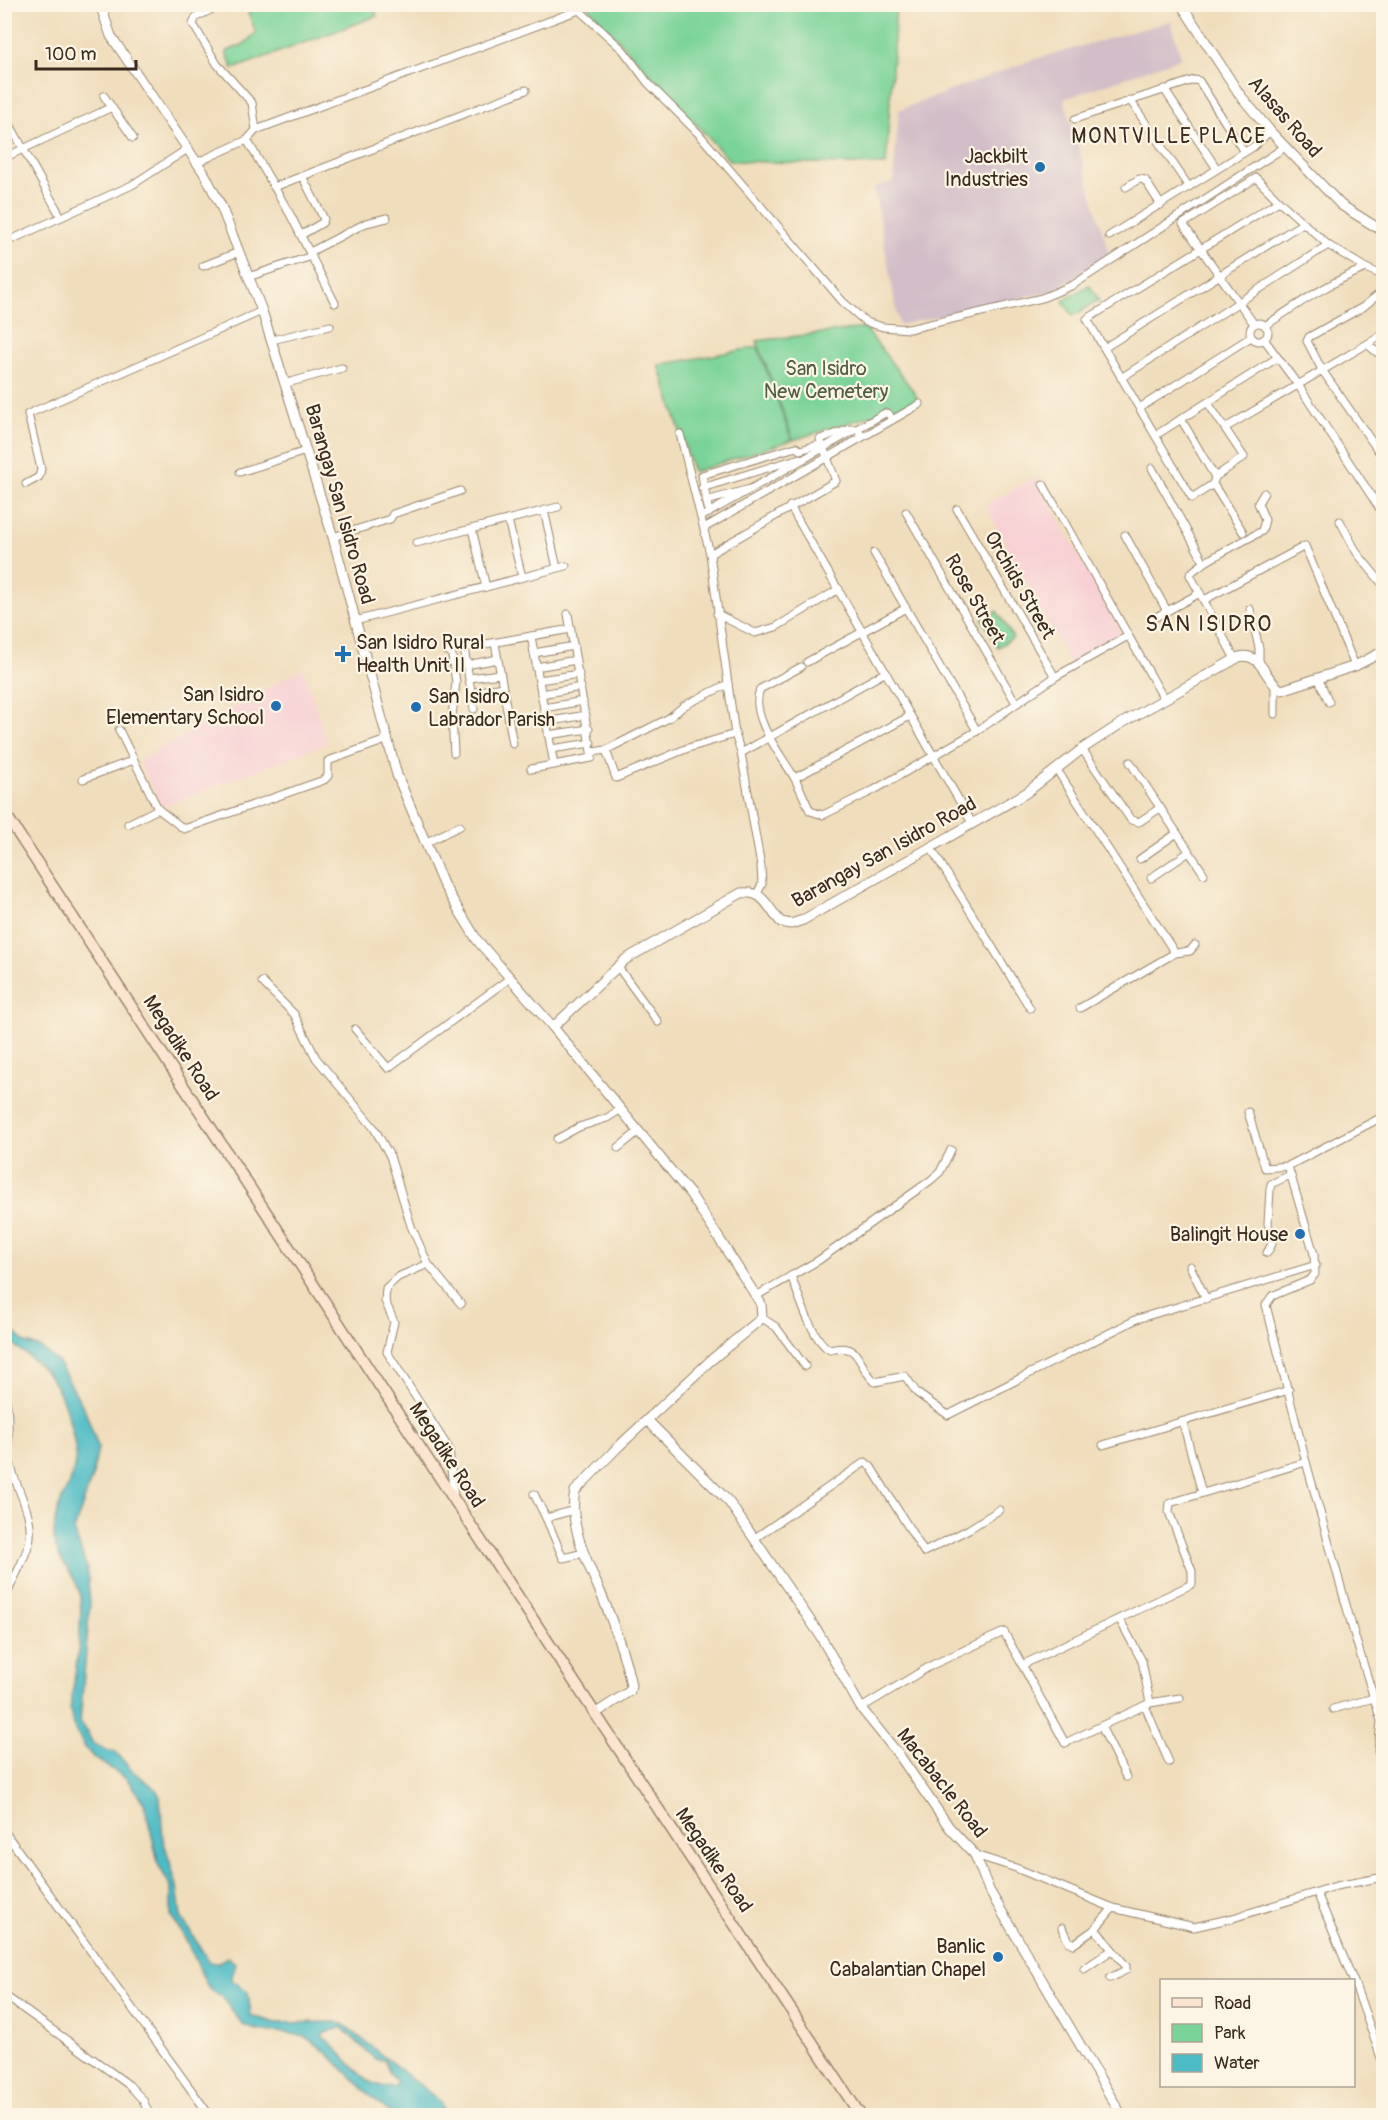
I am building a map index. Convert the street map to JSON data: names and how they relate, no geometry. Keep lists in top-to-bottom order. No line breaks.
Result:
{"streets":{"main road":["Megadike Road"],"street":["Alasas Road","Barangay San Isidro Road","Orchids Street","Rose Street","Macabacle Road"]},"districts":["MONTVILLE PLACE","SAN ISIDRO"],"parks":["San Isidro New Cemetery"],"places":{"other":["Jackbilt Industries","San Isidro Elementary School","San Isidro Labrador Parish","Balingit House","Banlic Cabalantian Chapel"],"health":["San Isidro Rural Health Unit II"]},"legend":["Road","Park","Water"],"scale_bar":"100 m"}
